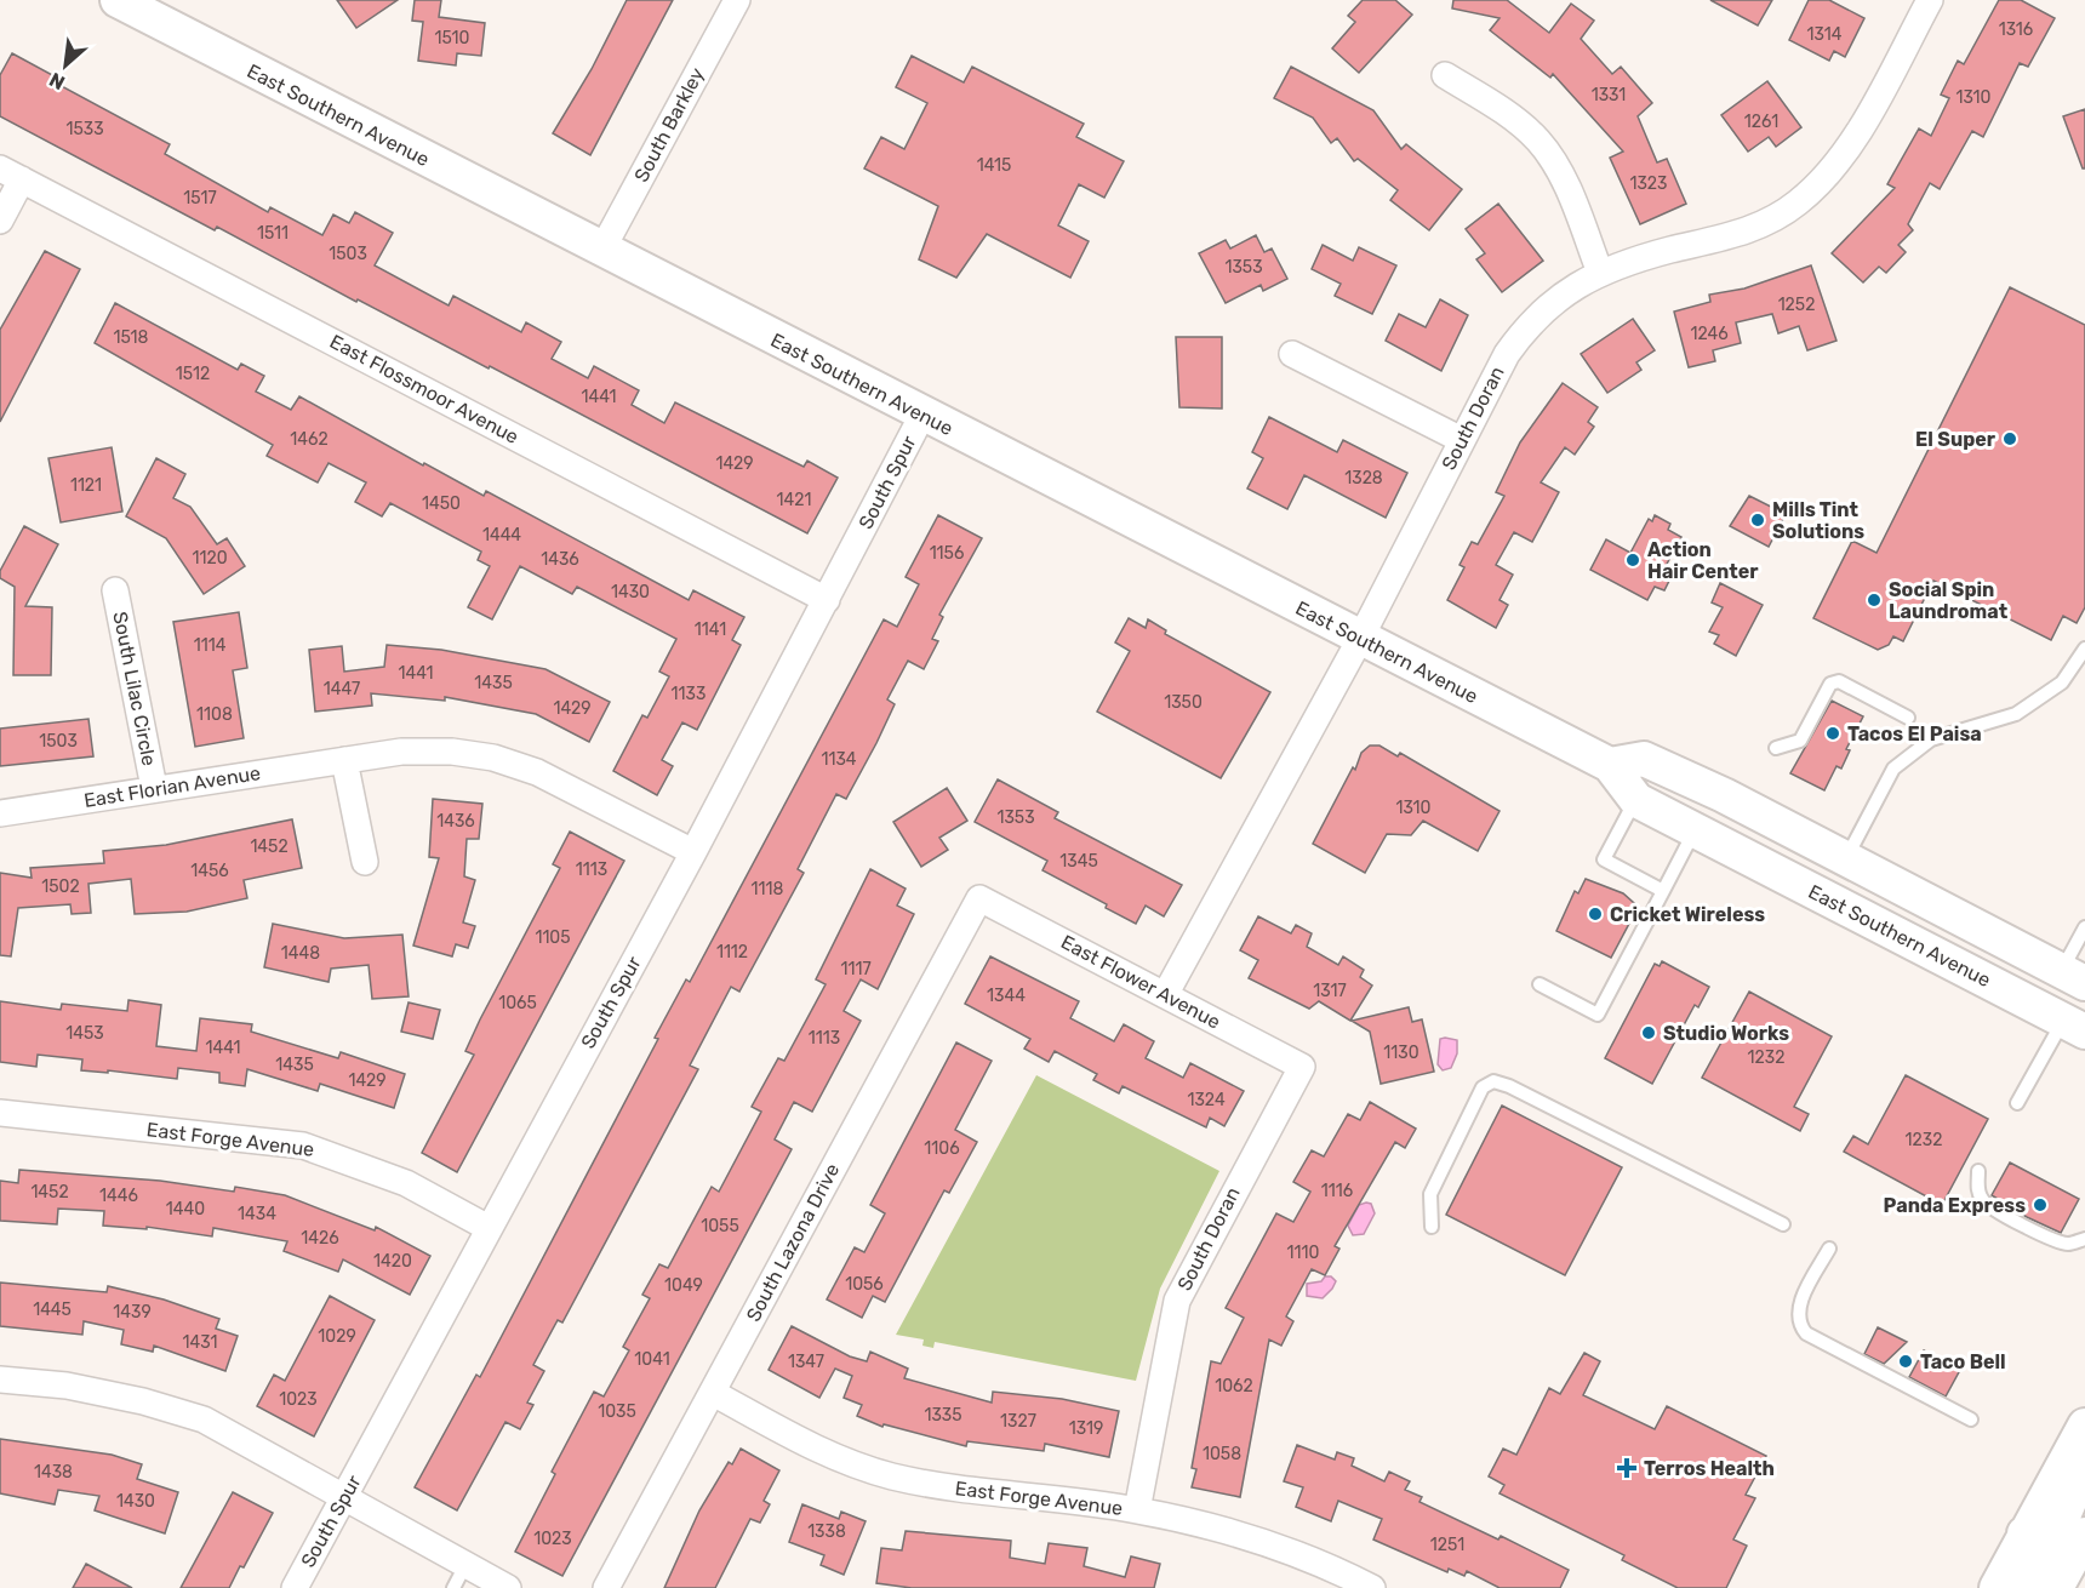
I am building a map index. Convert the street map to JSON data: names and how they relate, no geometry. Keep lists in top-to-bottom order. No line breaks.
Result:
{"streets":{"main road":["East Southern Avenue"],"street":["South Barkley","East Flossmoor Avenue","South Doran","South Spur","South Lilac Circle","East Florian Avenue","East Flower Avenue","East Forge Avenue","South Lazona Drive"]},"crossings":[["East Southern Avenue","South Barkley"],["East Southern Avenue","South Doran"],["East Southern Avenue","South Spur"],["East Flossmoor Avenue","South Spur"],["South Doran","East Flower Avenue"],["South Doran","East Forge Avenue"],["South Spur","East Florian Avenue"],["South Spur","East Forge Avenue"],["South Lilac Circle","East Florian Avenue"],["East Flower Avenue","South Lazona Drive"],["East Forge Avenue","South Lazona Drive"]],"places":{"other":["El Super","Mills Tint Solutions","Action Hair Center","Social Spin Laundromat","Tacos El Paisa","Cricket Wireless","Studio Works","Panda Express","Taco Bell"],"health":["Terros Health"]},"house_numbers":["1316","1314","1510","1331","1310","1261","1533","1415","1323","1517","1511","1503","1353","1252","1246","1518","1512","1441","1462","1429","1328","1121","1421","1450","1444","1156","1120","1436","1430","1141","1114","1441","1435","1447","1133","1350","1429","1108","1503","1134","1310","1353","1436","1452","1345","1113","1456","1502","1118","1105","1112","1448","1117","1317","1344","1065","1453","1113","1441","1130","1232","1435","1429","1324","1232","1106","1116","1452","1446","1440","1434","1055","1426","1110","1420","1056","1049","1445","1439","1029","1431","1041","1347","1062","1023","1035","1335","1327","1319","1058","1438","1430","1338","1023","1251"],"north":"bottom left"}
